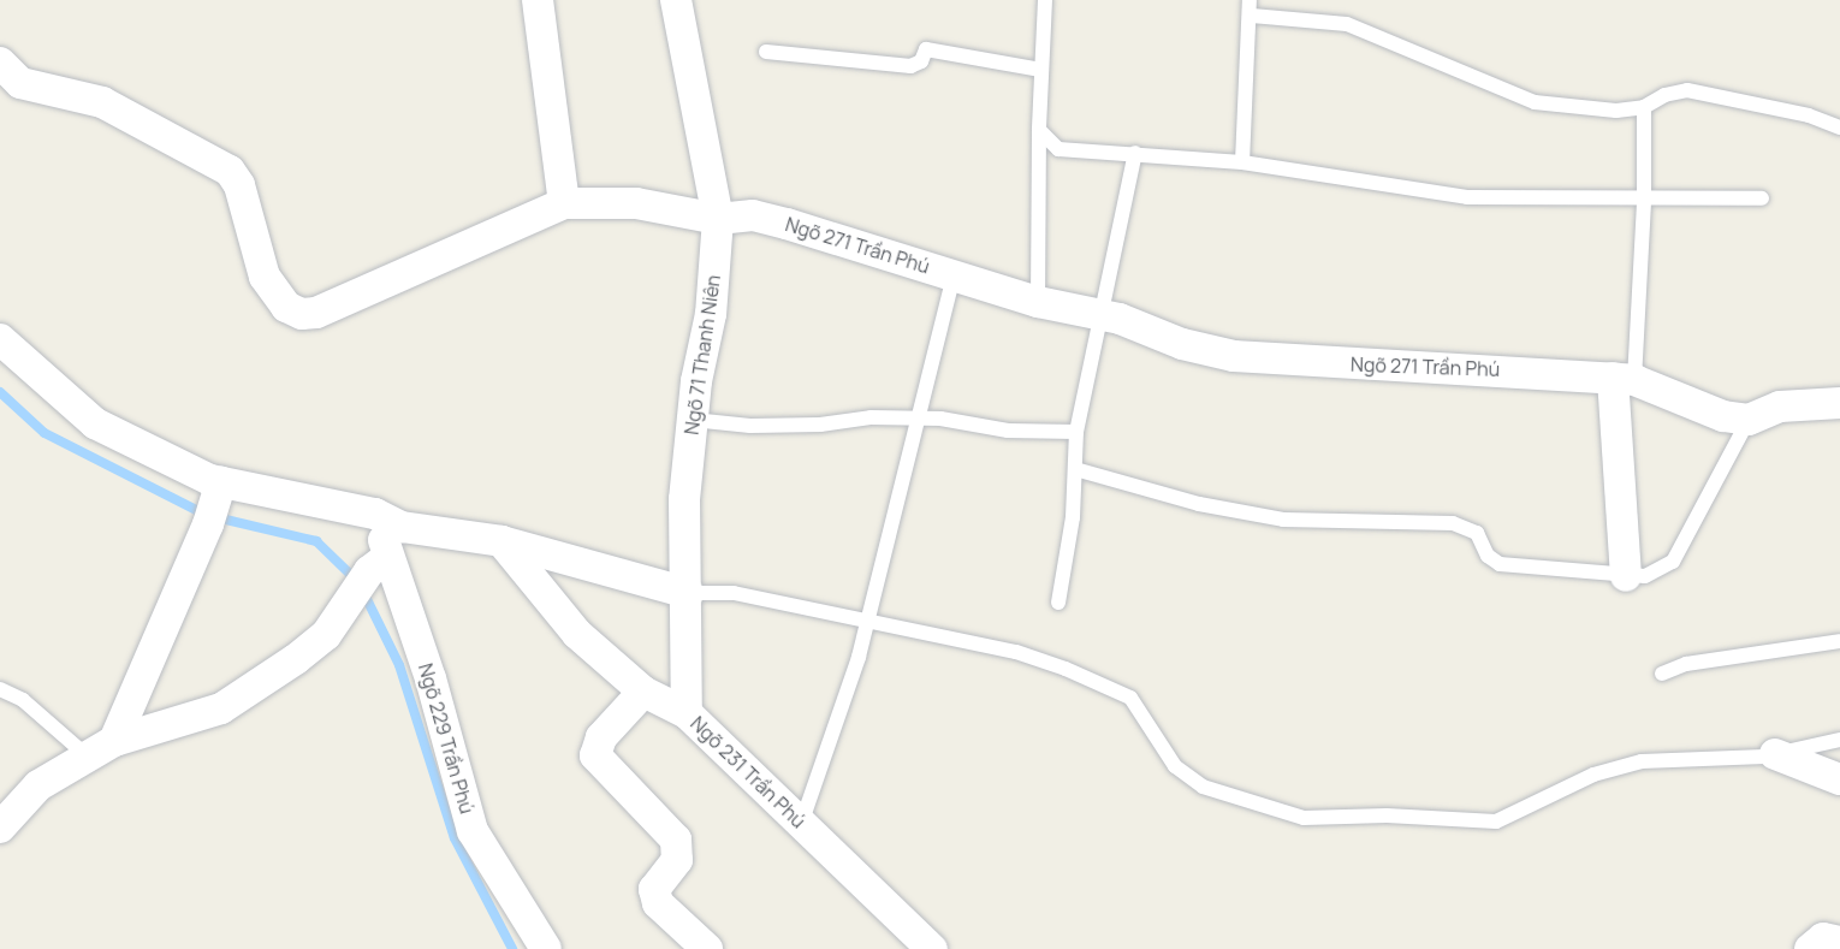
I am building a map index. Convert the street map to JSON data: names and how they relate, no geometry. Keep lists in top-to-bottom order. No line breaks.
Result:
{"streets":{"street":["Ngõ 271 Trần Phú","Ngõ 71 Thanh Niên","Ngõ 229 Trần Phú","Ngõ 231 Trần Phú"]},"crossings":[["Ngõ 271 Trần Phú","Ngõ 71 Thanh Niên"],["Ngõ 71 Thanh Niên","Ngõ 231 Trần Phú"]]}
